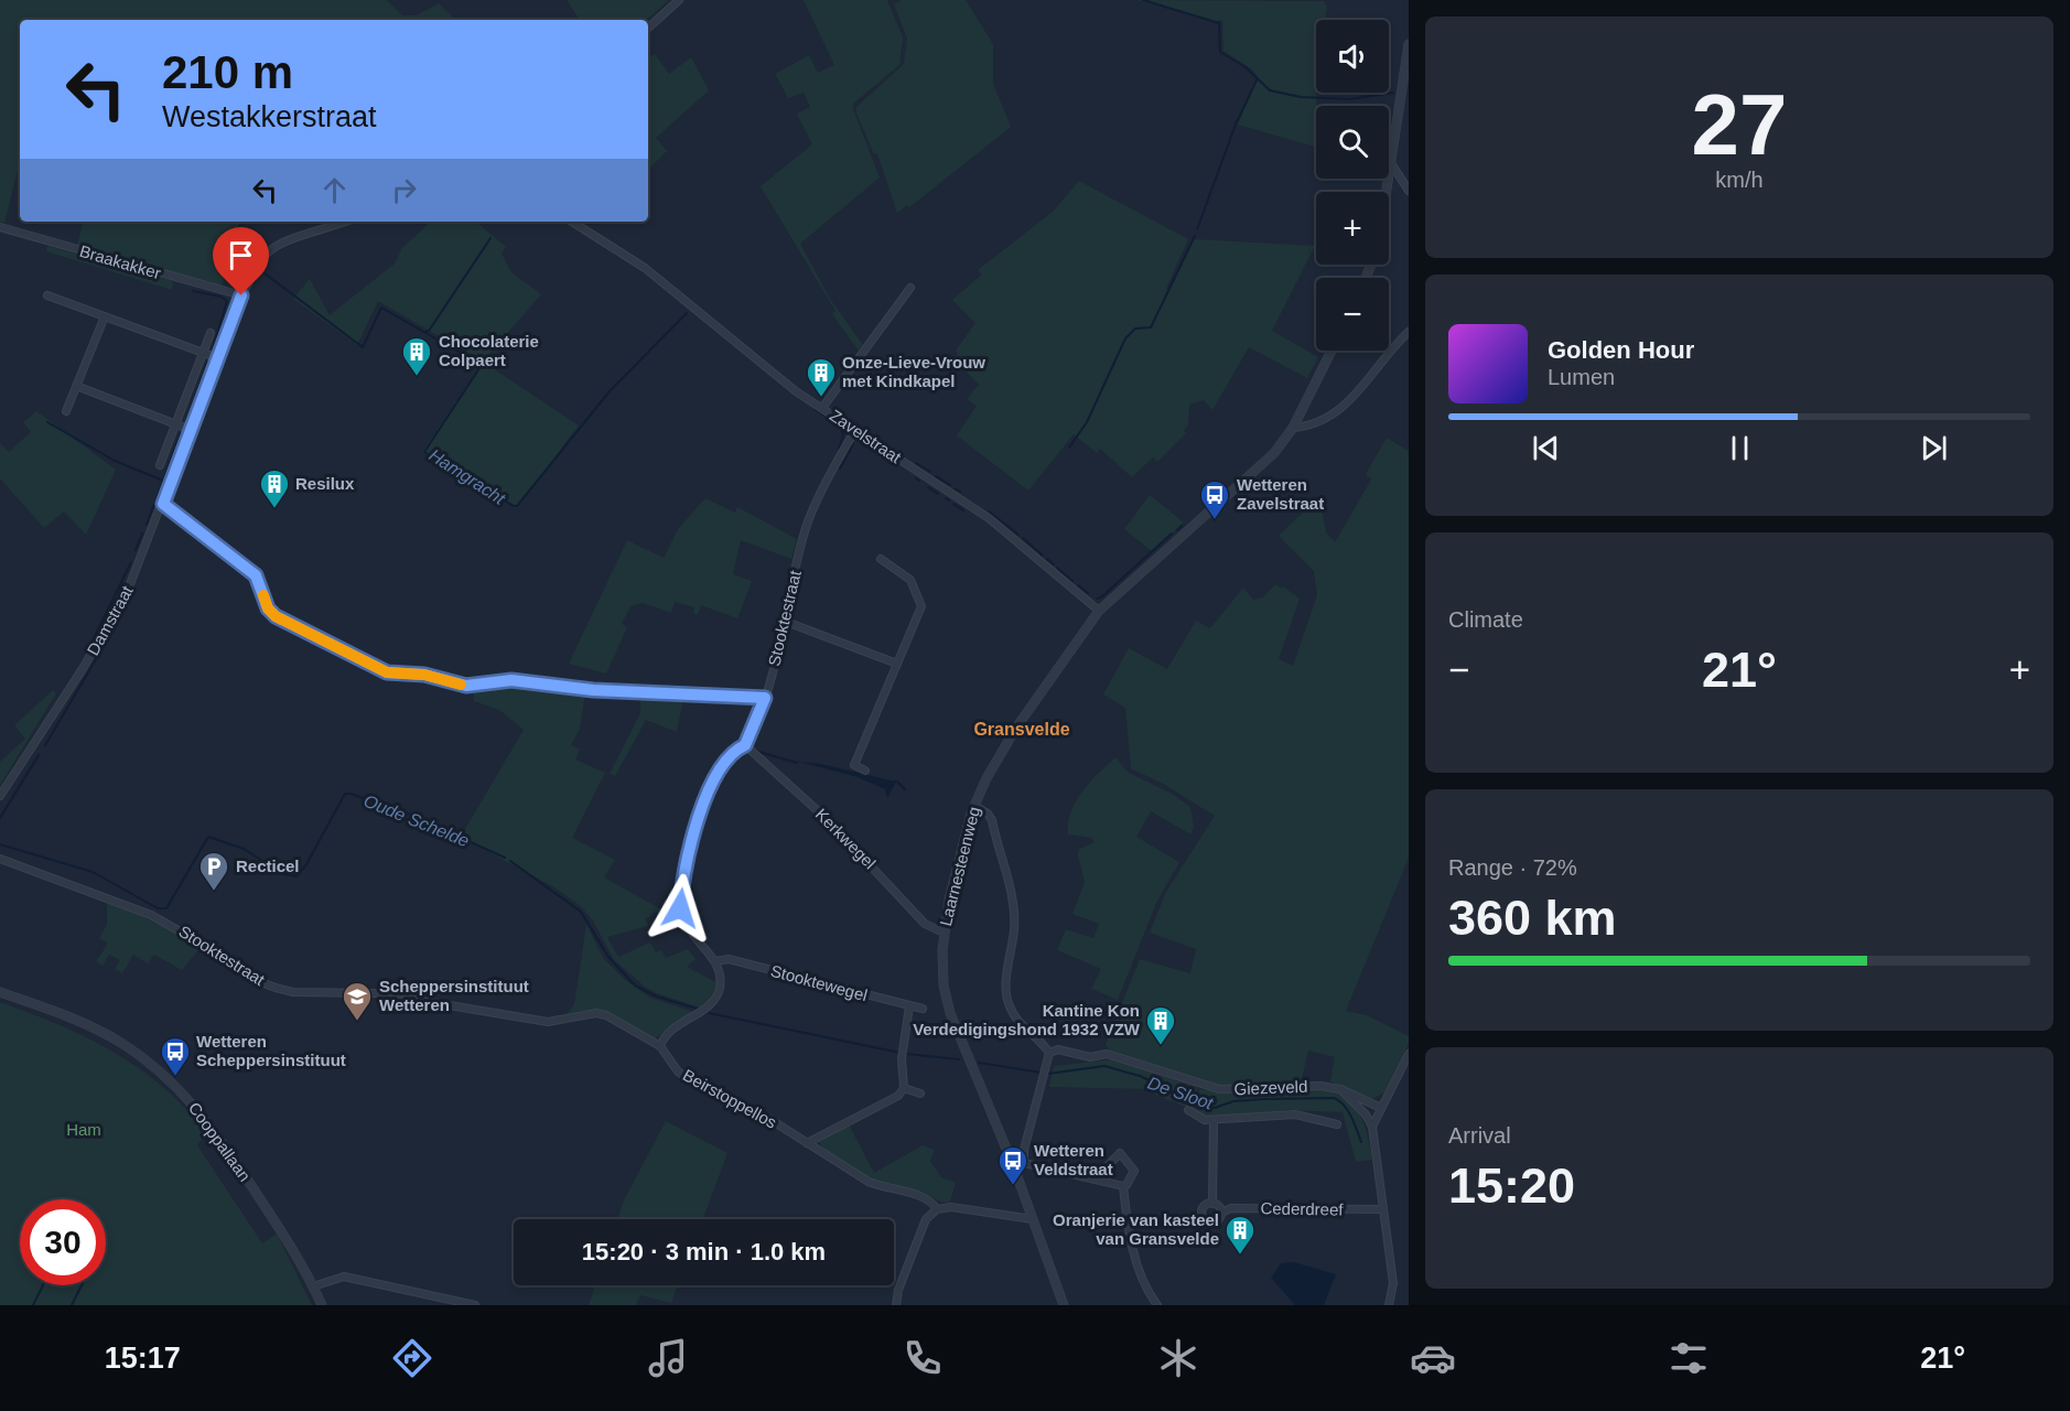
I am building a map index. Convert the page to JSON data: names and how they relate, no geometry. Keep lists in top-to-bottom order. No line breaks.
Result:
{"streets":{"street":["Braakakker","Zavelstraat","Stooktestraat","Damstraat","Kerkwegel","Laarnesteenweg","Stooktewegel","Giezeveld","Beirstoppellos","Cooppallaan","Cederdreef"]},"crossings":[["Braakakker","Damstraat"],["Zavelstraat","Stooktestraat"],["Zavelstraat","Laarnesteenweg"],["Stooktestraat","Kerkwegel"],["Stooktestraat","Stooktewegel"],["Stooktestraat","Beirstoppellos"],["Kerkwegel","Laarnesteenweg"]],"districts":["Gransvelde"],"water":["Hamgracht","Oude Schelde","De Sloot"],"parks":["Ham"],"places":{"building":["Chocolaterie Colpaert","Onze-Lieve-Vrouw met Kindkapel","Resilux","Kantine Kon Verdedigingshond 1932 VZW","Oranjerie van kasteel van Gransvelde"],"bus stop":["Wetteren Zavelstraat","Wetteren Scheppersinstituut","Wetteren Veldstraat"],"parking":["Recticel"],"school or university":["Scheppersinstituut Wetteren"]},"page":{"tile":[["27","km/h"],"Climate",["Range · 72%","360 km"],["Arrival","15:20"]],"map_buttons":["+","−"],"turn":["210 m","Westakkerstraat"],"song":["Golden Hour","Lumen"],"heat":["−","21°","+"],"limit":"30","trip":"15:20 · 3 min · 1.0 km","tabs":["15:17","21°"]}}
